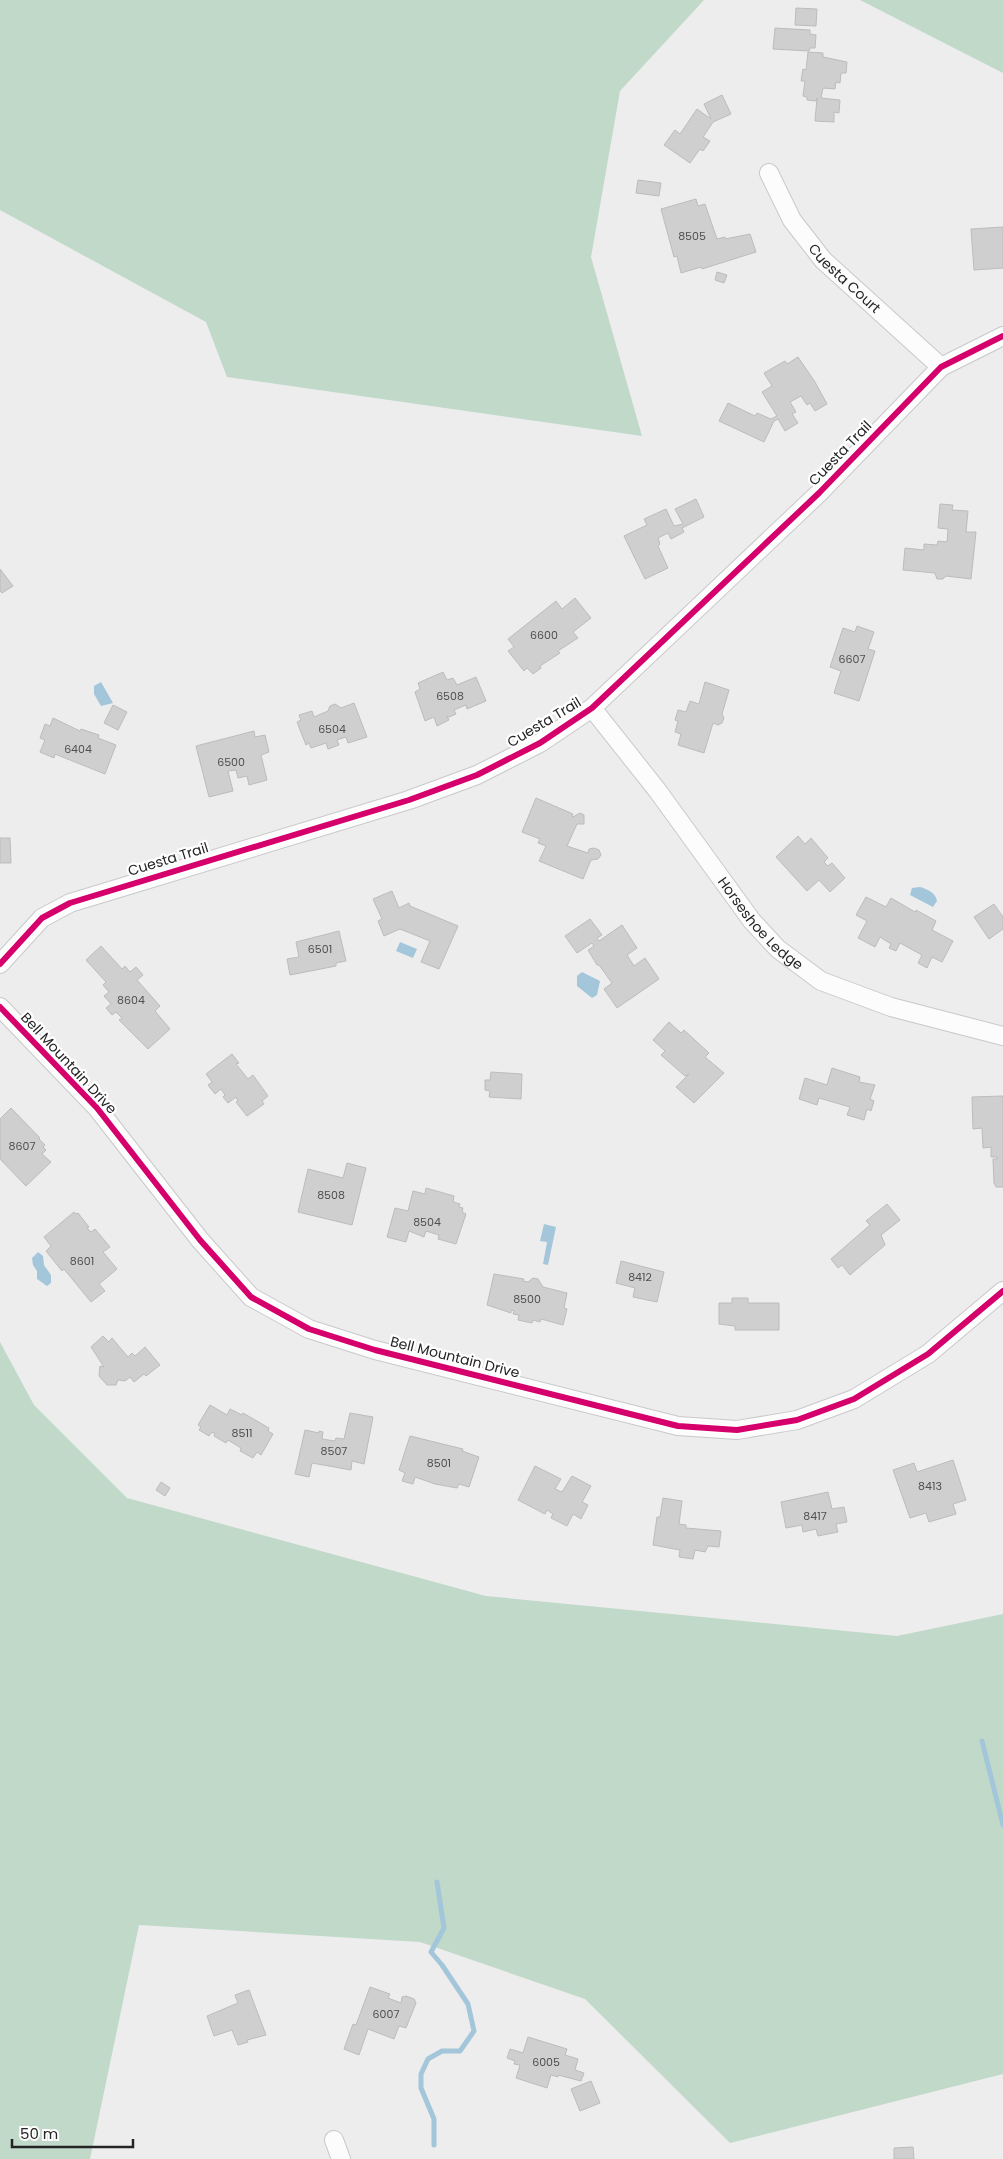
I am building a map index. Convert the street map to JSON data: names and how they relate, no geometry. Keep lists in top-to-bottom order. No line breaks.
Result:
{"streets":{"street":["Cuesta Court","Cuesta Trail","Horseshoe Ledge","Bell Mountain Drive"]},"crossings":[["Cuesta Court","Cuesta Trail"],["Cuesta Trail","Horseshoe Ledge"]],"house_numbers":["8505","6600","6607","6508","6504","6404","6500","6501","8604","8607","8508","8504","8601","8412","8500","8511","8507","8501","8413","8417","6007","6005"],"scale_bar":"50 m"}
